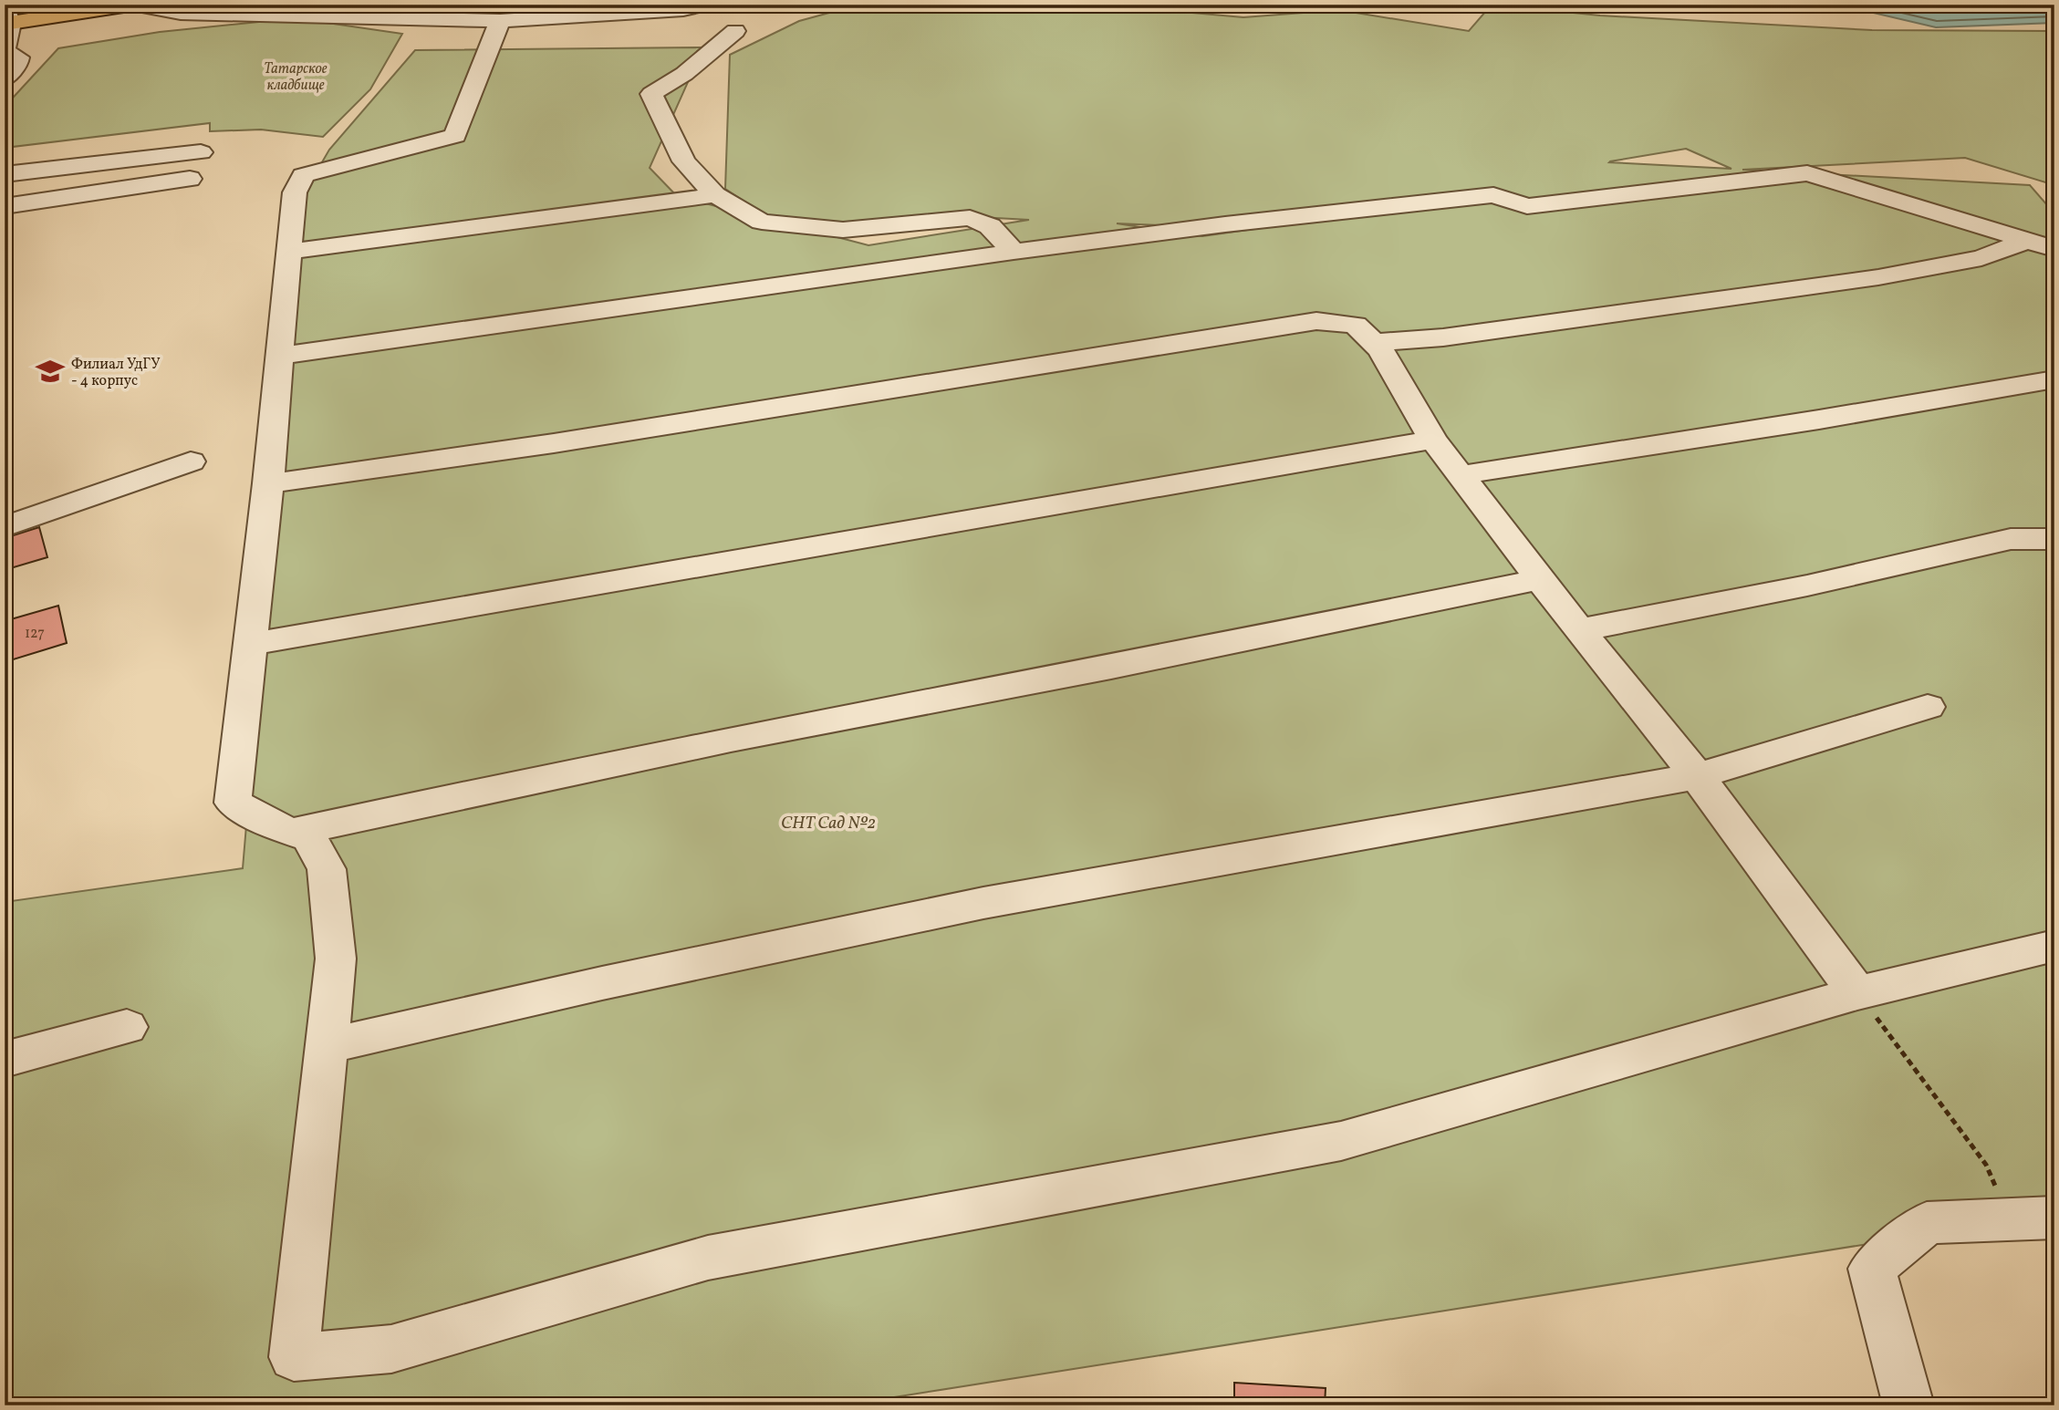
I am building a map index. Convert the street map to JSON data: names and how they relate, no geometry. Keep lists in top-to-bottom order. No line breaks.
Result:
{"parks":["Татарское кладбище","СНТ Сад №2"],"places":{"school or university":["Филиал УдГУ - 4 корпус"]},"house_numbers":["127"]}
